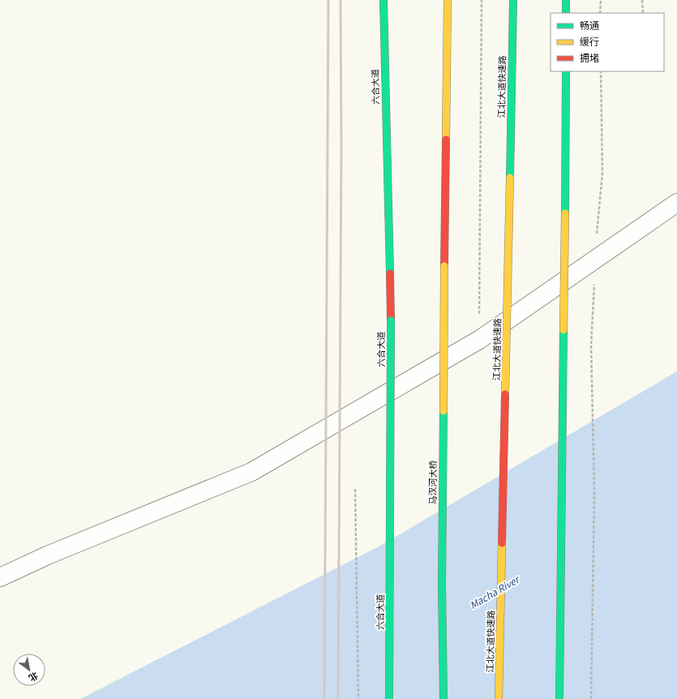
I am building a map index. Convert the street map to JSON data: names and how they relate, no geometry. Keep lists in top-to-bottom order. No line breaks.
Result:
{"streets":{"main road":["六合大道","江北大道快速路","马汊河大桥"]},"water":["Macha River"],"legend":["畅通","缓行","拥堵"],"north":"bottom right"}
